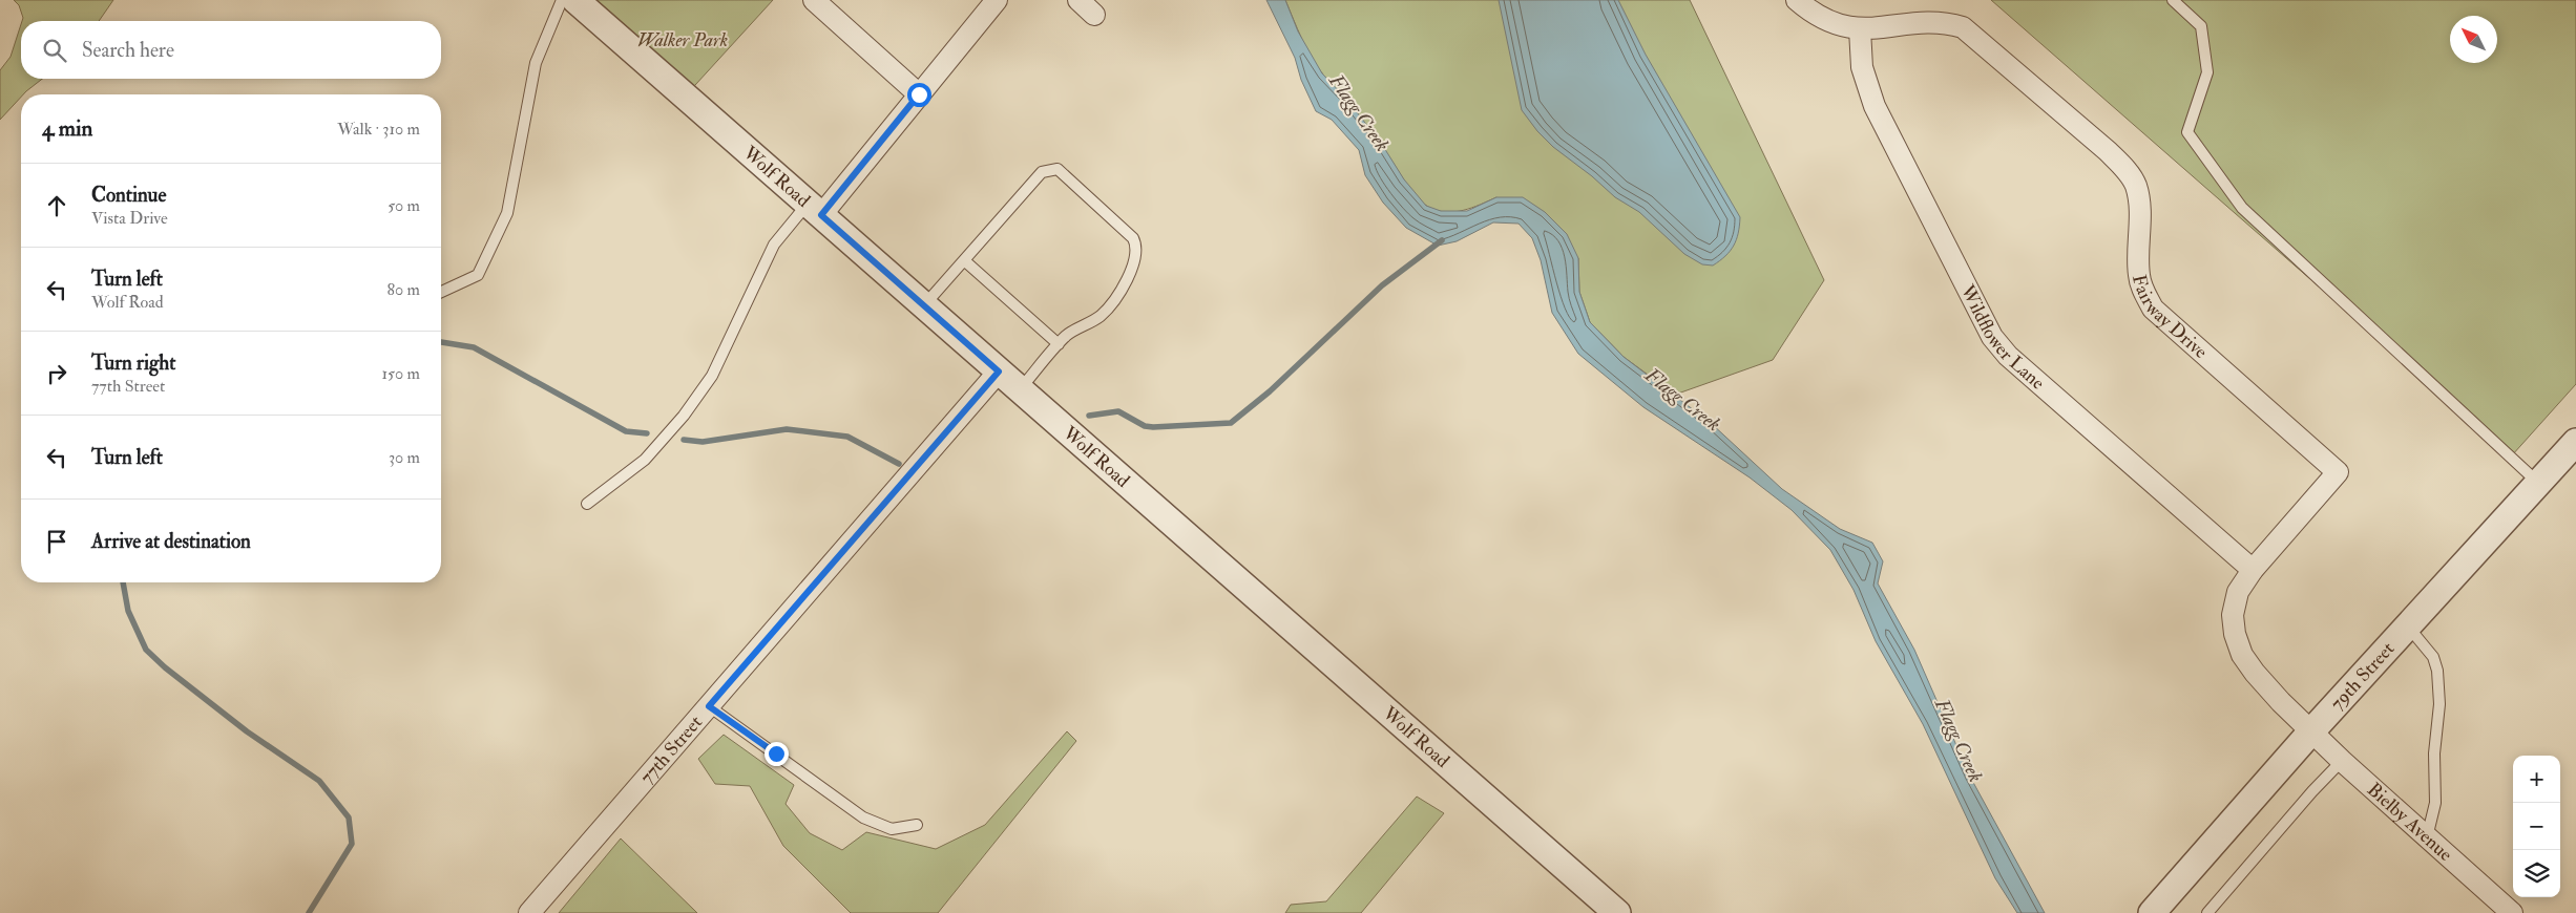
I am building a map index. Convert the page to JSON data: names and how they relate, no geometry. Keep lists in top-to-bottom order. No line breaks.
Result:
{"streets":{"street":["Wolf Road","Fairway Drive","Wildflower Lane","79th Street","77th Street","Bielby Avenue"]},"crossings":[["Wolf Road","77th Street"],["Fairway Drive","Wildflower Lane"],["Fairway Drive","79th Street"],["Fairway Drive","Bielby Avenue"],["79th Street","Bielby Avenue"]],"water":["Flagg Creek"],"parks":["Walker Park"],"north":"top left","page":{"search":"Search here","heading":["4 min","Walk · 310 m"],"list":[["Continue","Vista Drive","50 m"],["Turn left","Wolf Road","80 m"],["Turn right","77th Street","150 m"],["Turn left","30 m"],"Arrive at destination"],"map_buttons":["+","−"]}}
